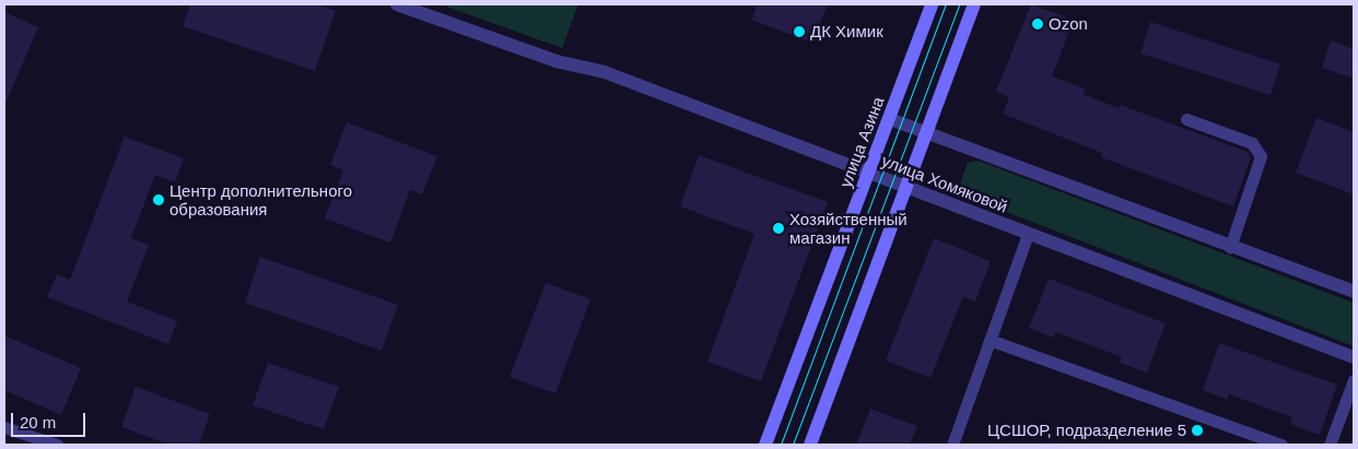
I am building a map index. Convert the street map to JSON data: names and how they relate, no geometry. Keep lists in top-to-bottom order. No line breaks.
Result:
{"streets":{"main road":["улица Азина"],"street":["улица Хомяковой"]},"crossings":[["улица Азина","улица Хомяковой"]],"places":["Ozon","ДК Химик","Центр дополнительного образования","Хозяйственный магазин","ЦСШОР, подразделение 5"],"scale_bar":"20 m"}
